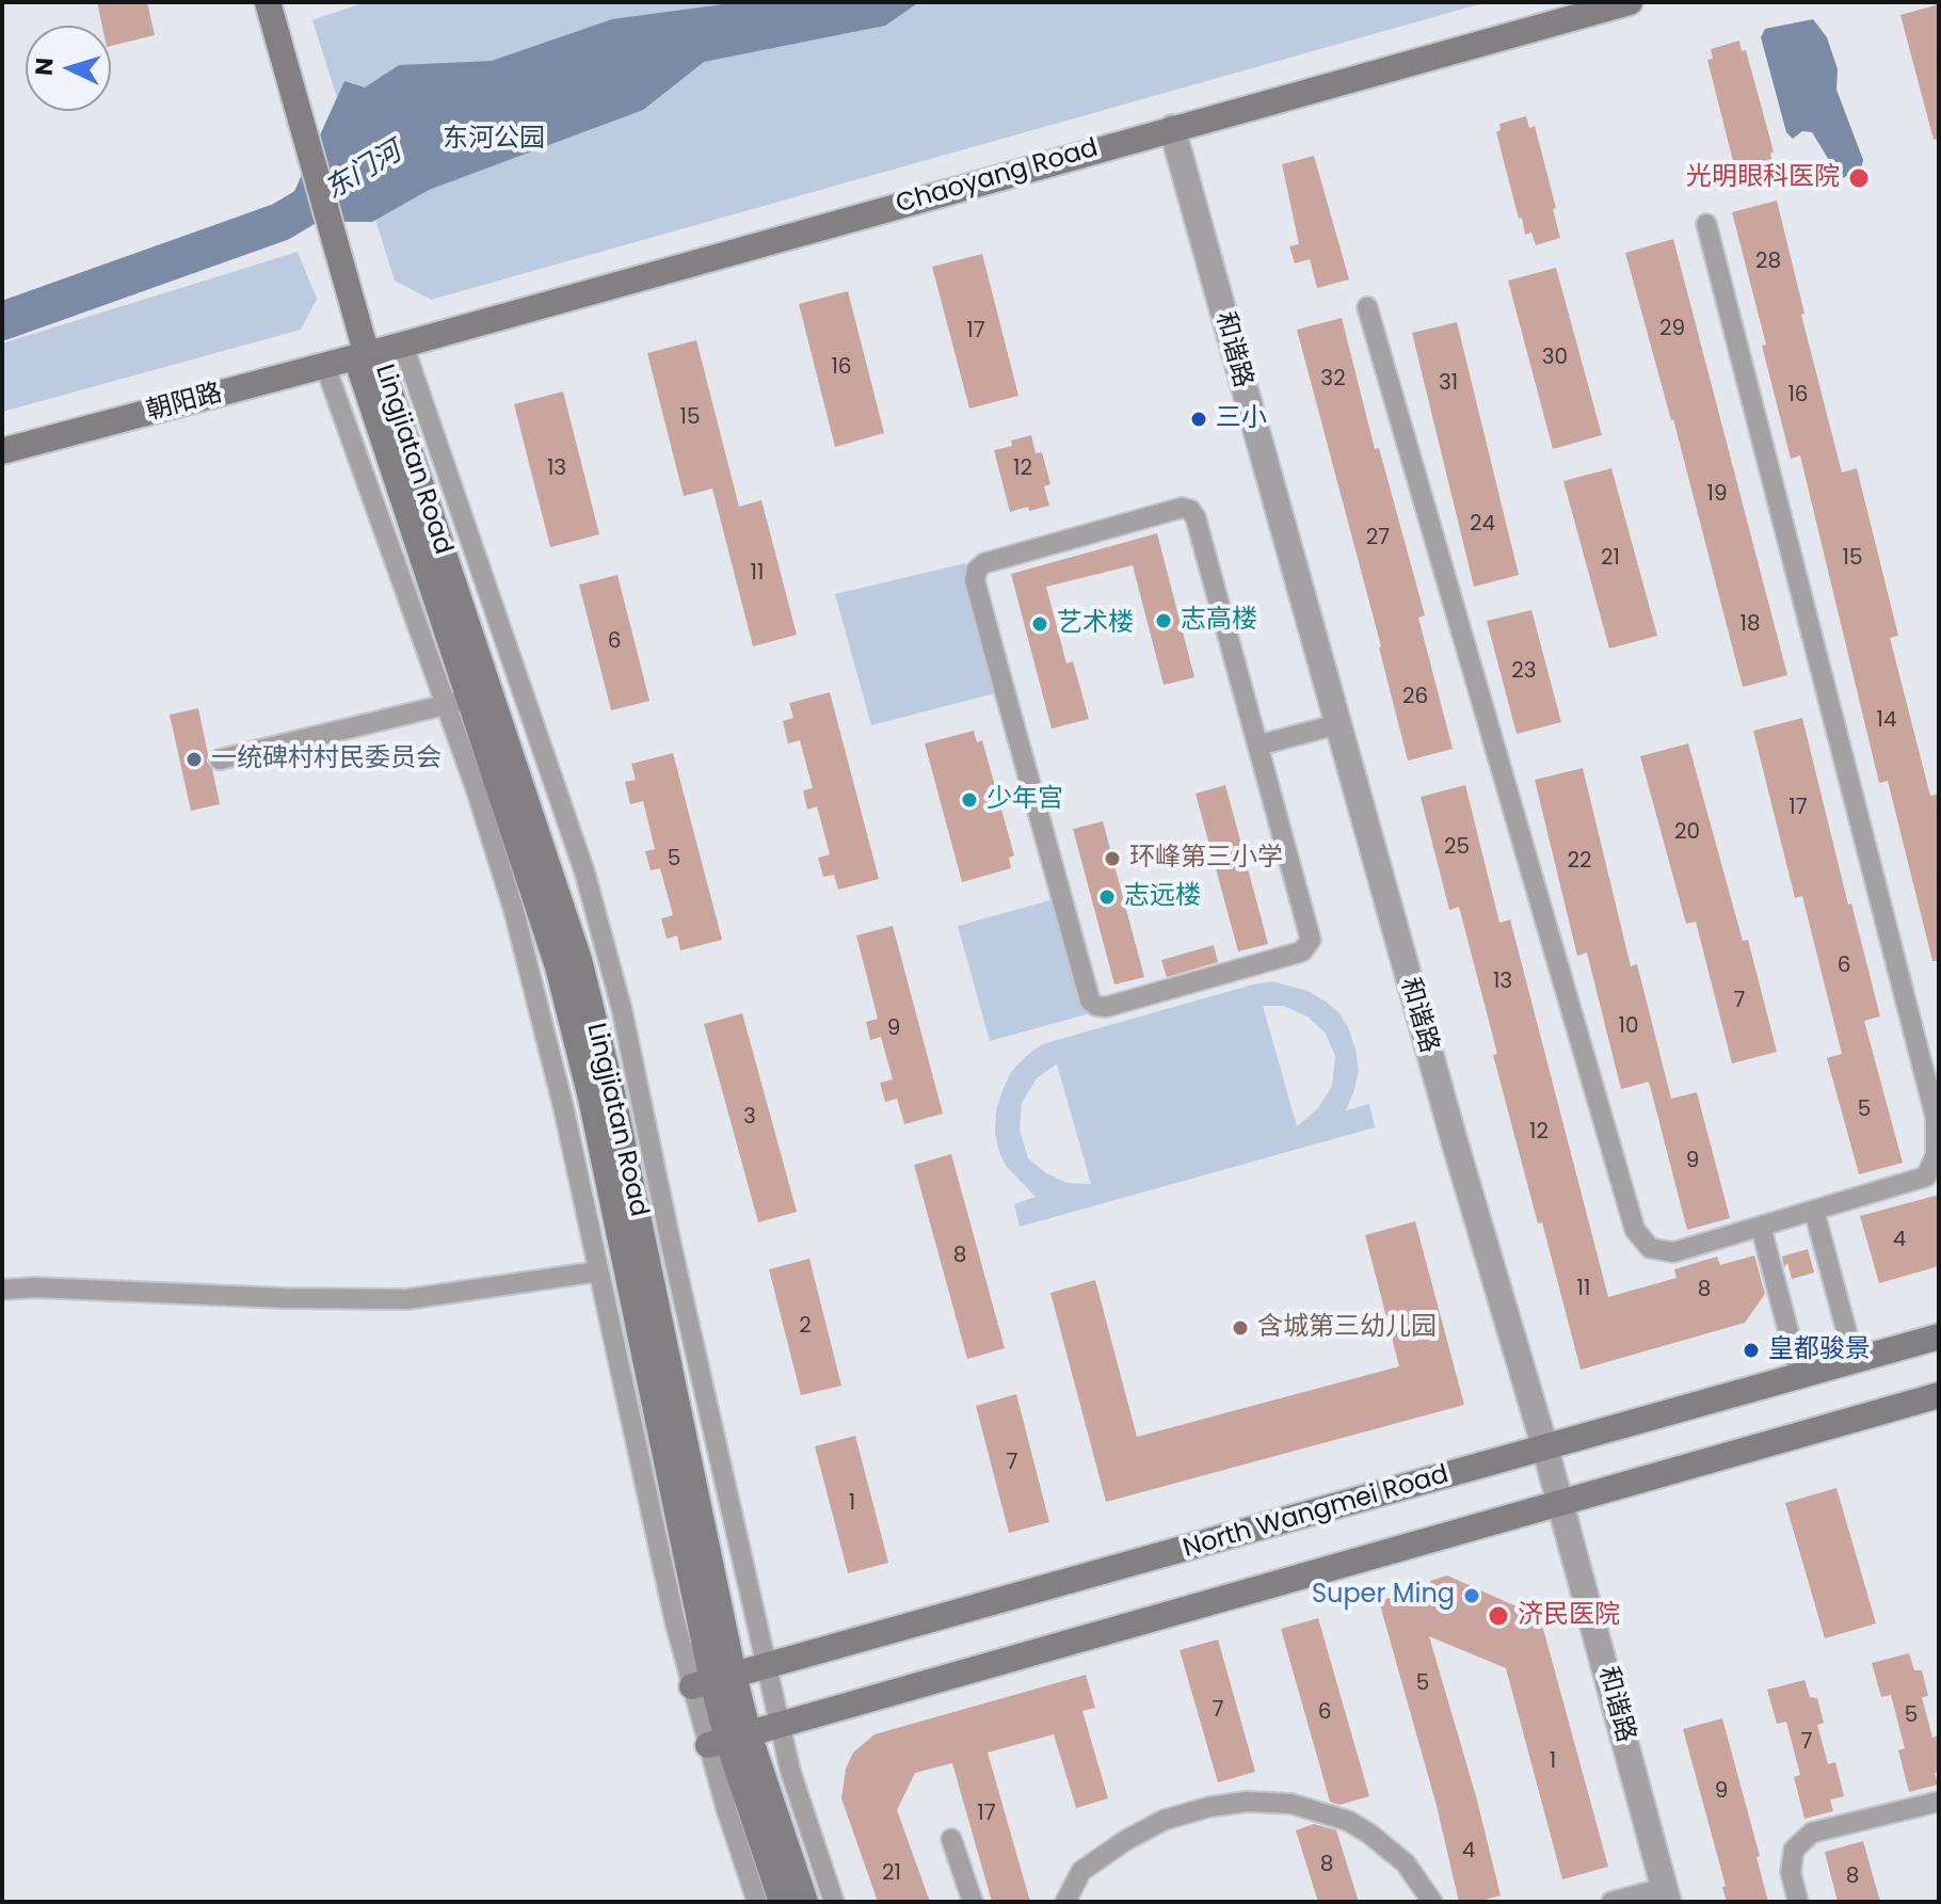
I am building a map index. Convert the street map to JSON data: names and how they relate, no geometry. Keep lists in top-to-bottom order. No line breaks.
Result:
{"streets":{"main road":["Chaoyang Road","朝阳路","Lingjiatan Road","North Wangmei Road"],"street":["和谐路"]},"crossings":[["Chaoyang Road","和谐路"],["Chaoyang Road","朝阳路"],["Chaoyang Road","Lingjiatan Road"],["和谐路","North Wangmei Road"],["朝阳路","Lingjiatan Road"],["Lingjiatan Road","North Wangmei Road"]],"water":["东门河"],"parks":["东河公园"],"places":["光明眼科医院","三小","志高楼","艺术楼","一统碑村村民委员会","少年宫","环峰第三小学","志远楼","含城第三幼儿园","皇都骏景","Super Ming","济民医院"],"house_numbers":["28","29","17","30","16","32","31","16","15","13","12","19","24","27","21","15","11","18","6","23","26","14","17","20","25","5","22","6","13","7","10","9","5","3","12","9","4","8","11","8","2","7","1","5","7","6","5","7","1","9","17","4","8","21","8"],"north":"left"}
